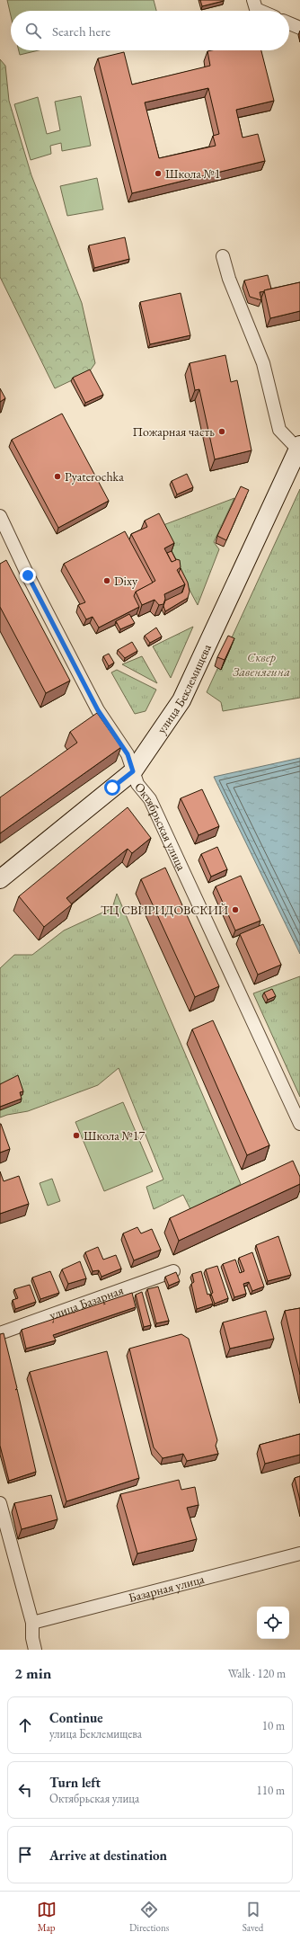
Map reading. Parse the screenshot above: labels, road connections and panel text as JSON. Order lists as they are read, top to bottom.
{
  "streets": {
    "main road": ["улица Беклемищева"],
    "street": ["Октябрьская улица", "улица Базарная", "Базарная улица"]
  },
  "crossings": [
    ["улица Беклемищева", "Октябрьская улица"]
  ],
  "parks": ["Сквер Завенягина"],
  "places": [
    "Школа №1",
    "Пожарная часть",
    "Pyaterochka",
    "Dixy",
    "ТЦ СВИРИДОВСКИЙ",
    "Школа №17"
  ],
  "page": {
    "search": "Search here",
    "heading": ["2 min", "Walk · 120 m"],
    "list": [
      ["Continue", "улица Беклемищева", "10 m"],
      ["Turn left", "Октябрьская улица", "110 m"],
      "Arrive at destination"
    ],
    "nav": ["Map", "Directions", "Saved"]
  }
}
